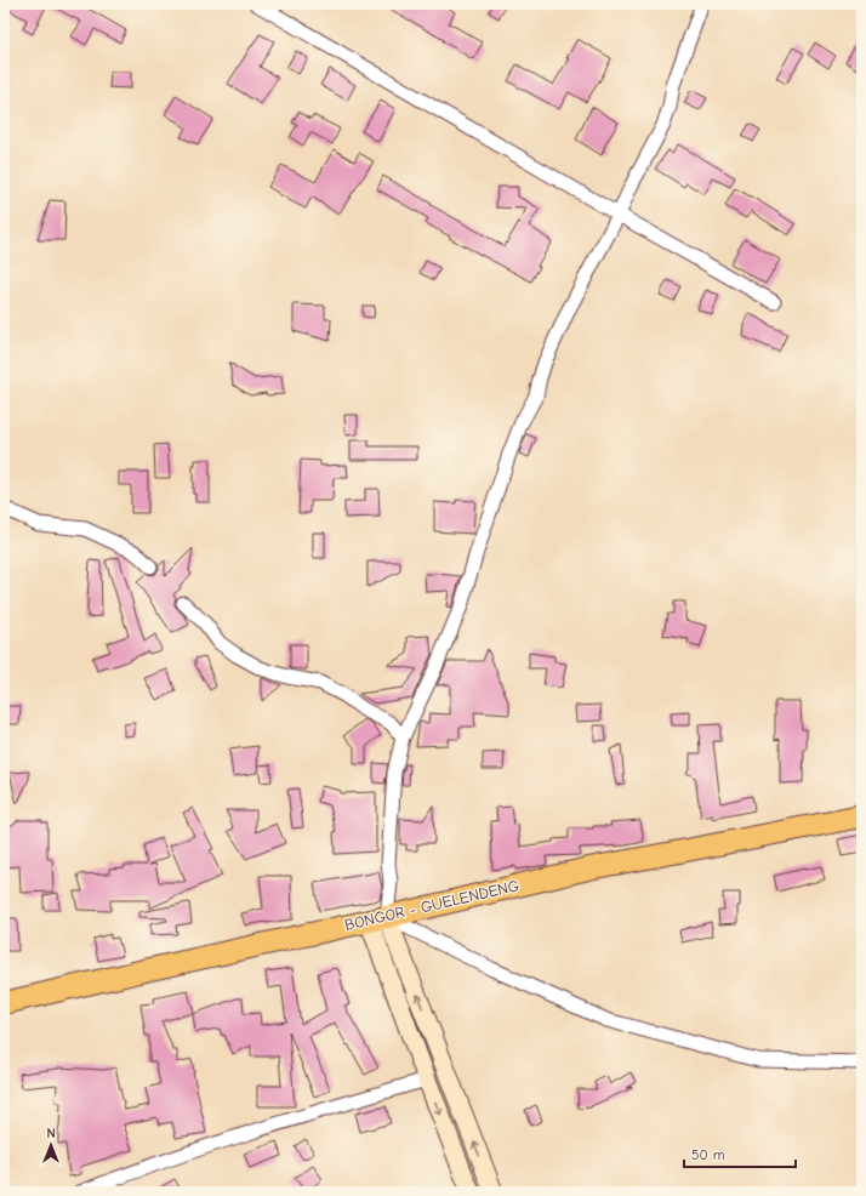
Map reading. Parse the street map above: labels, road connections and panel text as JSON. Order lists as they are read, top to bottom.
{
  "streets": {
    "highway": ["BONGOR - GUELENDENG"]
  },
  "scale_bar": "50 m",
  "north": "top"
}
